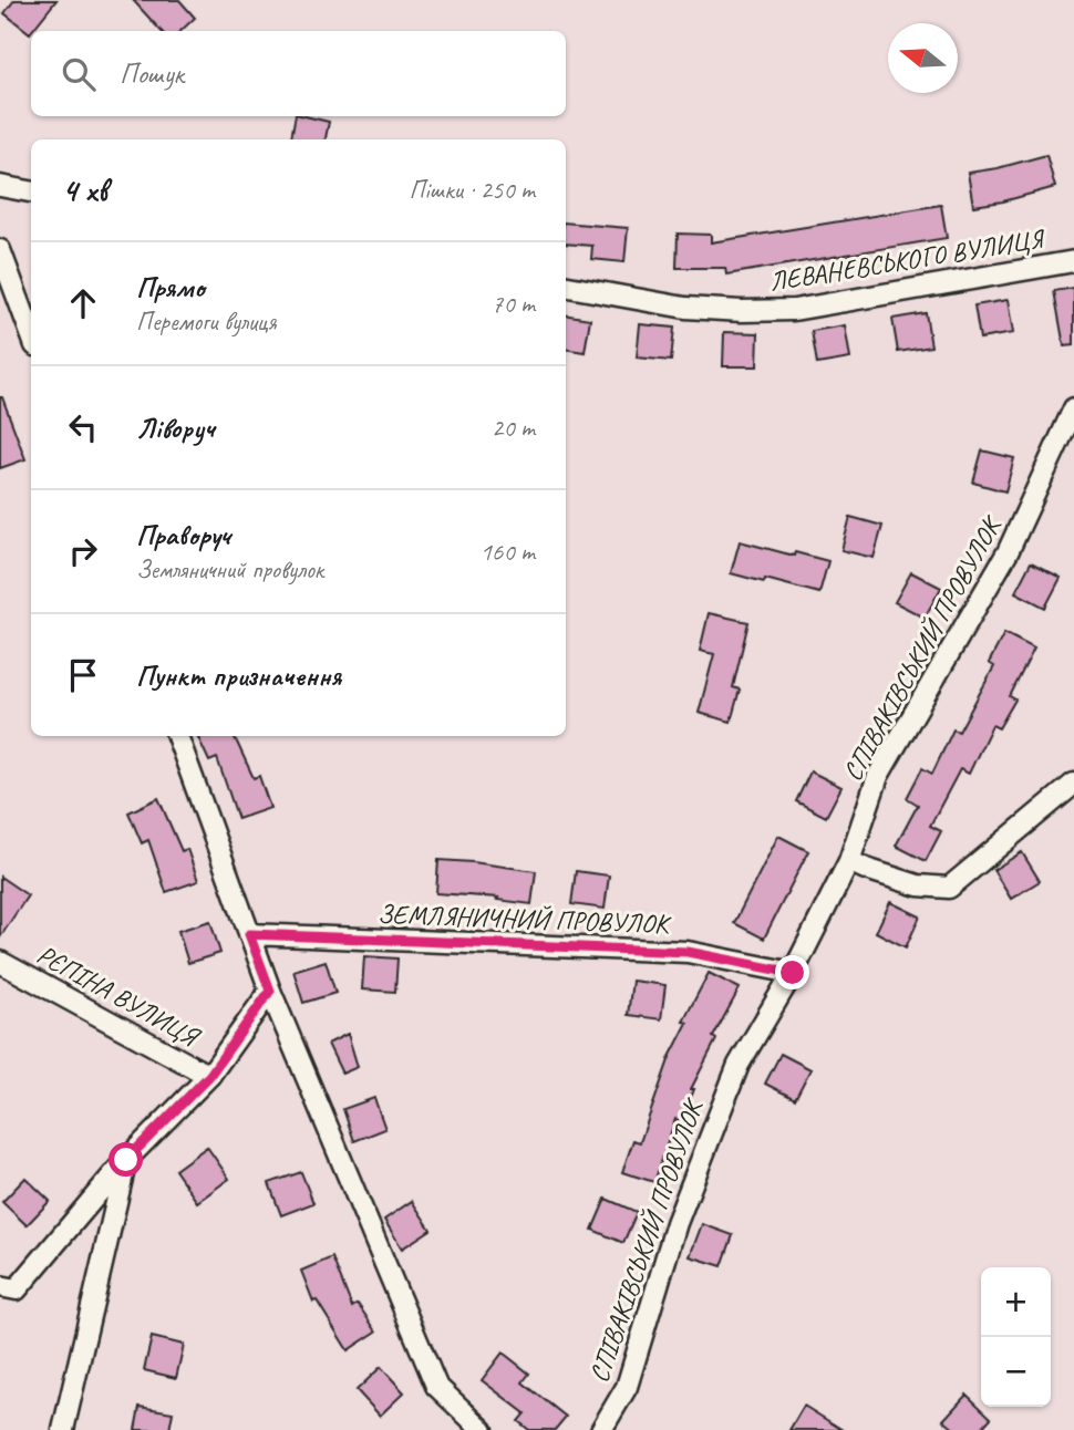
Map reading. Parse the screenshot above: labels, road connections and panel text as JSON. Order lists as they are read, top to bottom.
{
  "streets": {
    "street": [
      "ЛЕВАНЕВСЬКОГО ВУЛИЦЯ",
      "СПІВАКІВСЬКИЙ ПРОВУЛОК",
      "ЗЕМЛЯНИЧНИЙ ПРОВУЛОК",
      "РЄПІНА ВУЛИЦЯ"
    ]
  },
  "crossings": [
    ["СПІВАКІВСЬКИЙ ПРОВУЛОК", "ЗЕМЛЯНИЧНИЙ ПРОВУЛОК"]
  ],
  "north": "left",
  "page": {
    "search": "Пошук",
    "heading": ["4 хв", "Пішки · 250 m"],
    "list": [
      ["Прямо", "Перемоги вулиця", "70 m"],
      ["Ліворуч", "20 m"],
      ["Праворуч", "Земляничний провулок", "160 m"],
      "Пункт призначення"
    ],
    "map_buttons": ["+", "−"]
  }
}
